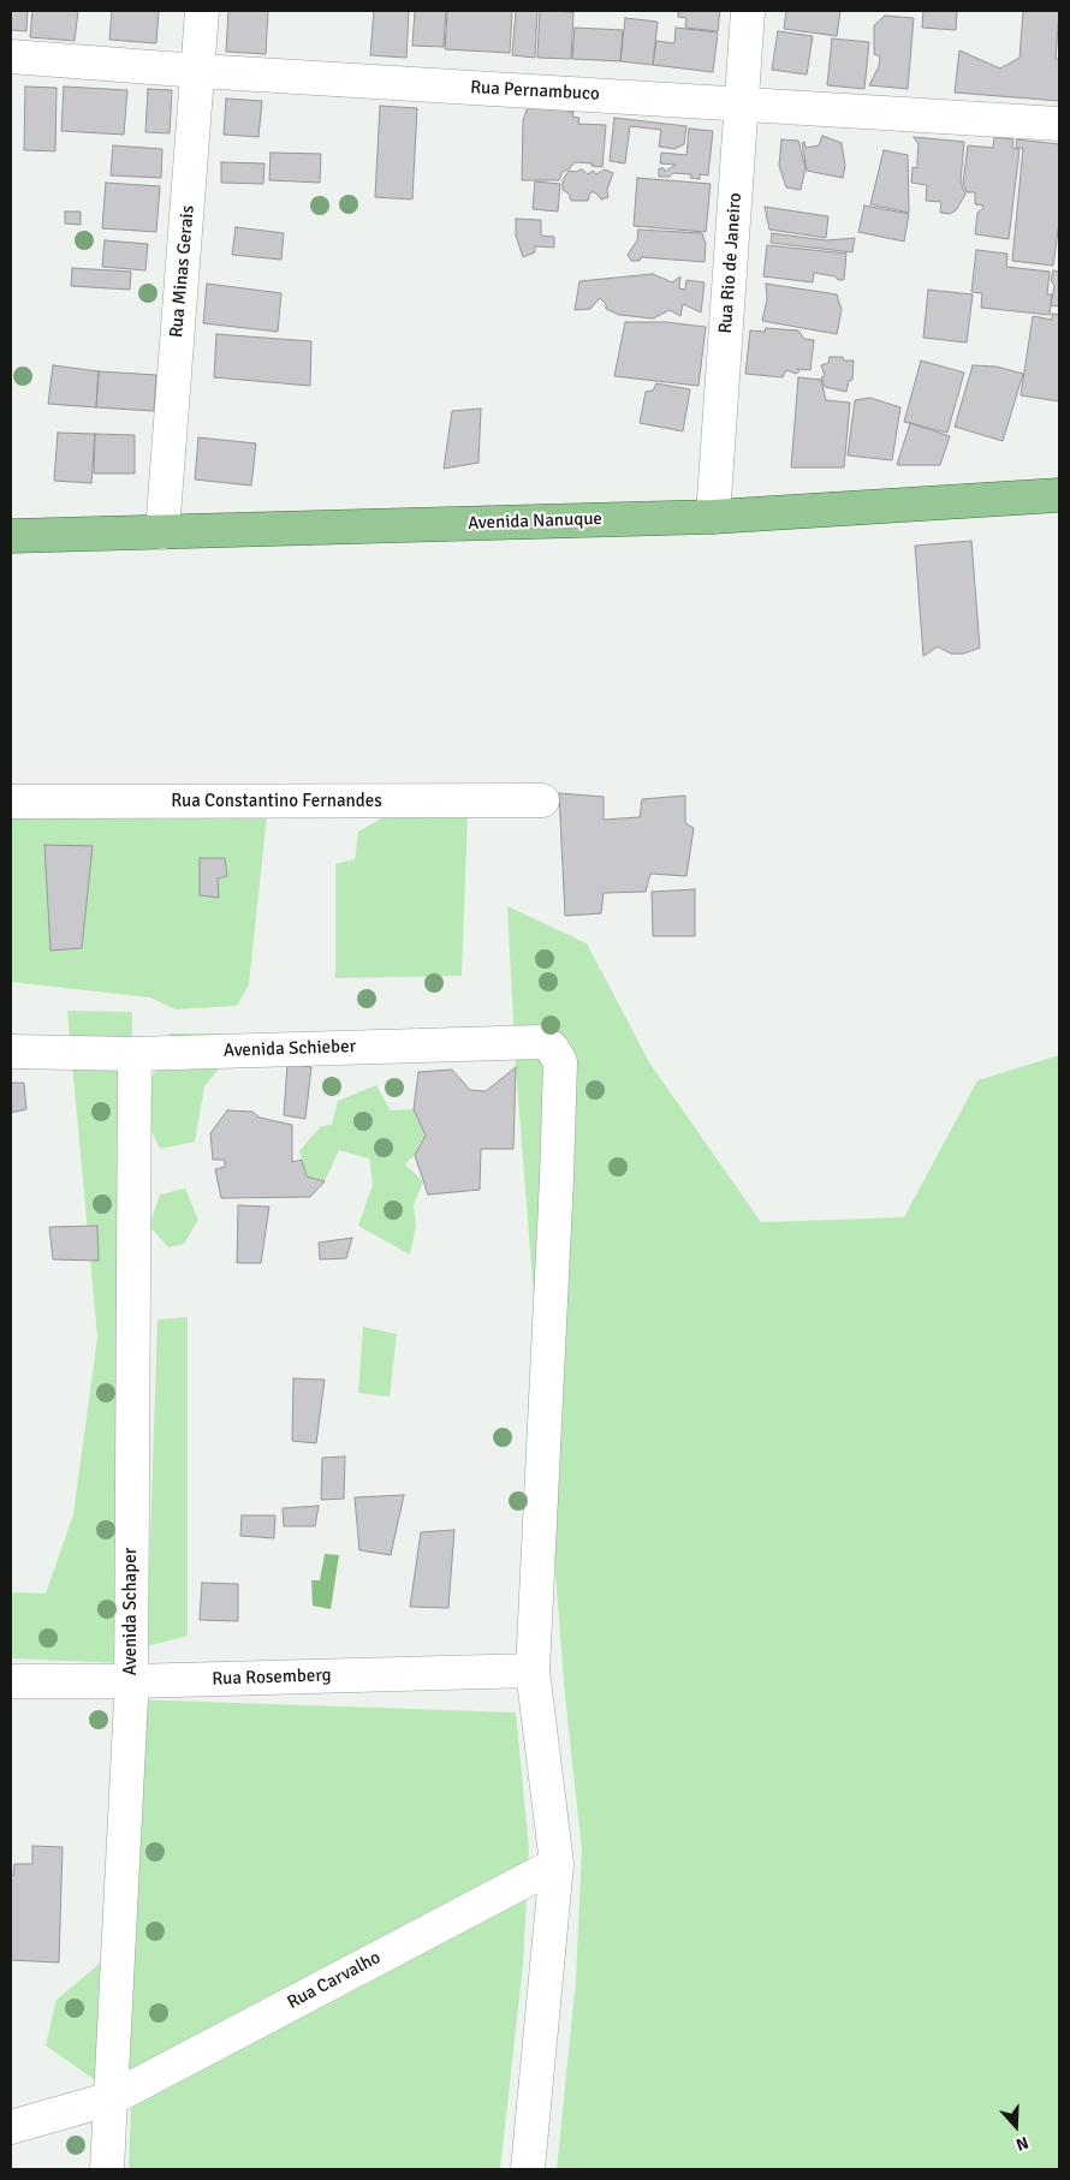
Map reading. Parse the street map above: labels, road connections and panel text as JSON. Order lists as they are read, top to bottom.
{
  "streets": {
    "main road": ["Avenida Nanuque"],
    "street": [
      "Rua Pernambuco",
      "Rua Rio de Janeiro",
      "Rua Minas Gerais",
      "Rua Constantino Fernandes",
      "Avenida Schieber",
      "Avenida Schaper",
      "Rua Rosemberg",
      "Rua Carvalho"
    ]
  },
  "crossings": [
    ["Rua Pernambuco", "Rua Rio de Janeiro"],
    ["Rua Pernambuco", "Rua Minas Gerais"],
    ["Rua Rio de Janeiro", "Avenida Nanuque"],
    ["Rua Minas Gerais", "Avenida Nanuque"],
    ["Avenida Schieber", "Avenida Schaper"],
    ["Avenida Schieber", "Rua Rosemberg"],
    ["Avenida Schaper", "Rua Rosemberg"],
    ["Avenida Schaper", "Rua Carvalho"]
  ],
  "north": "bottom"
}
